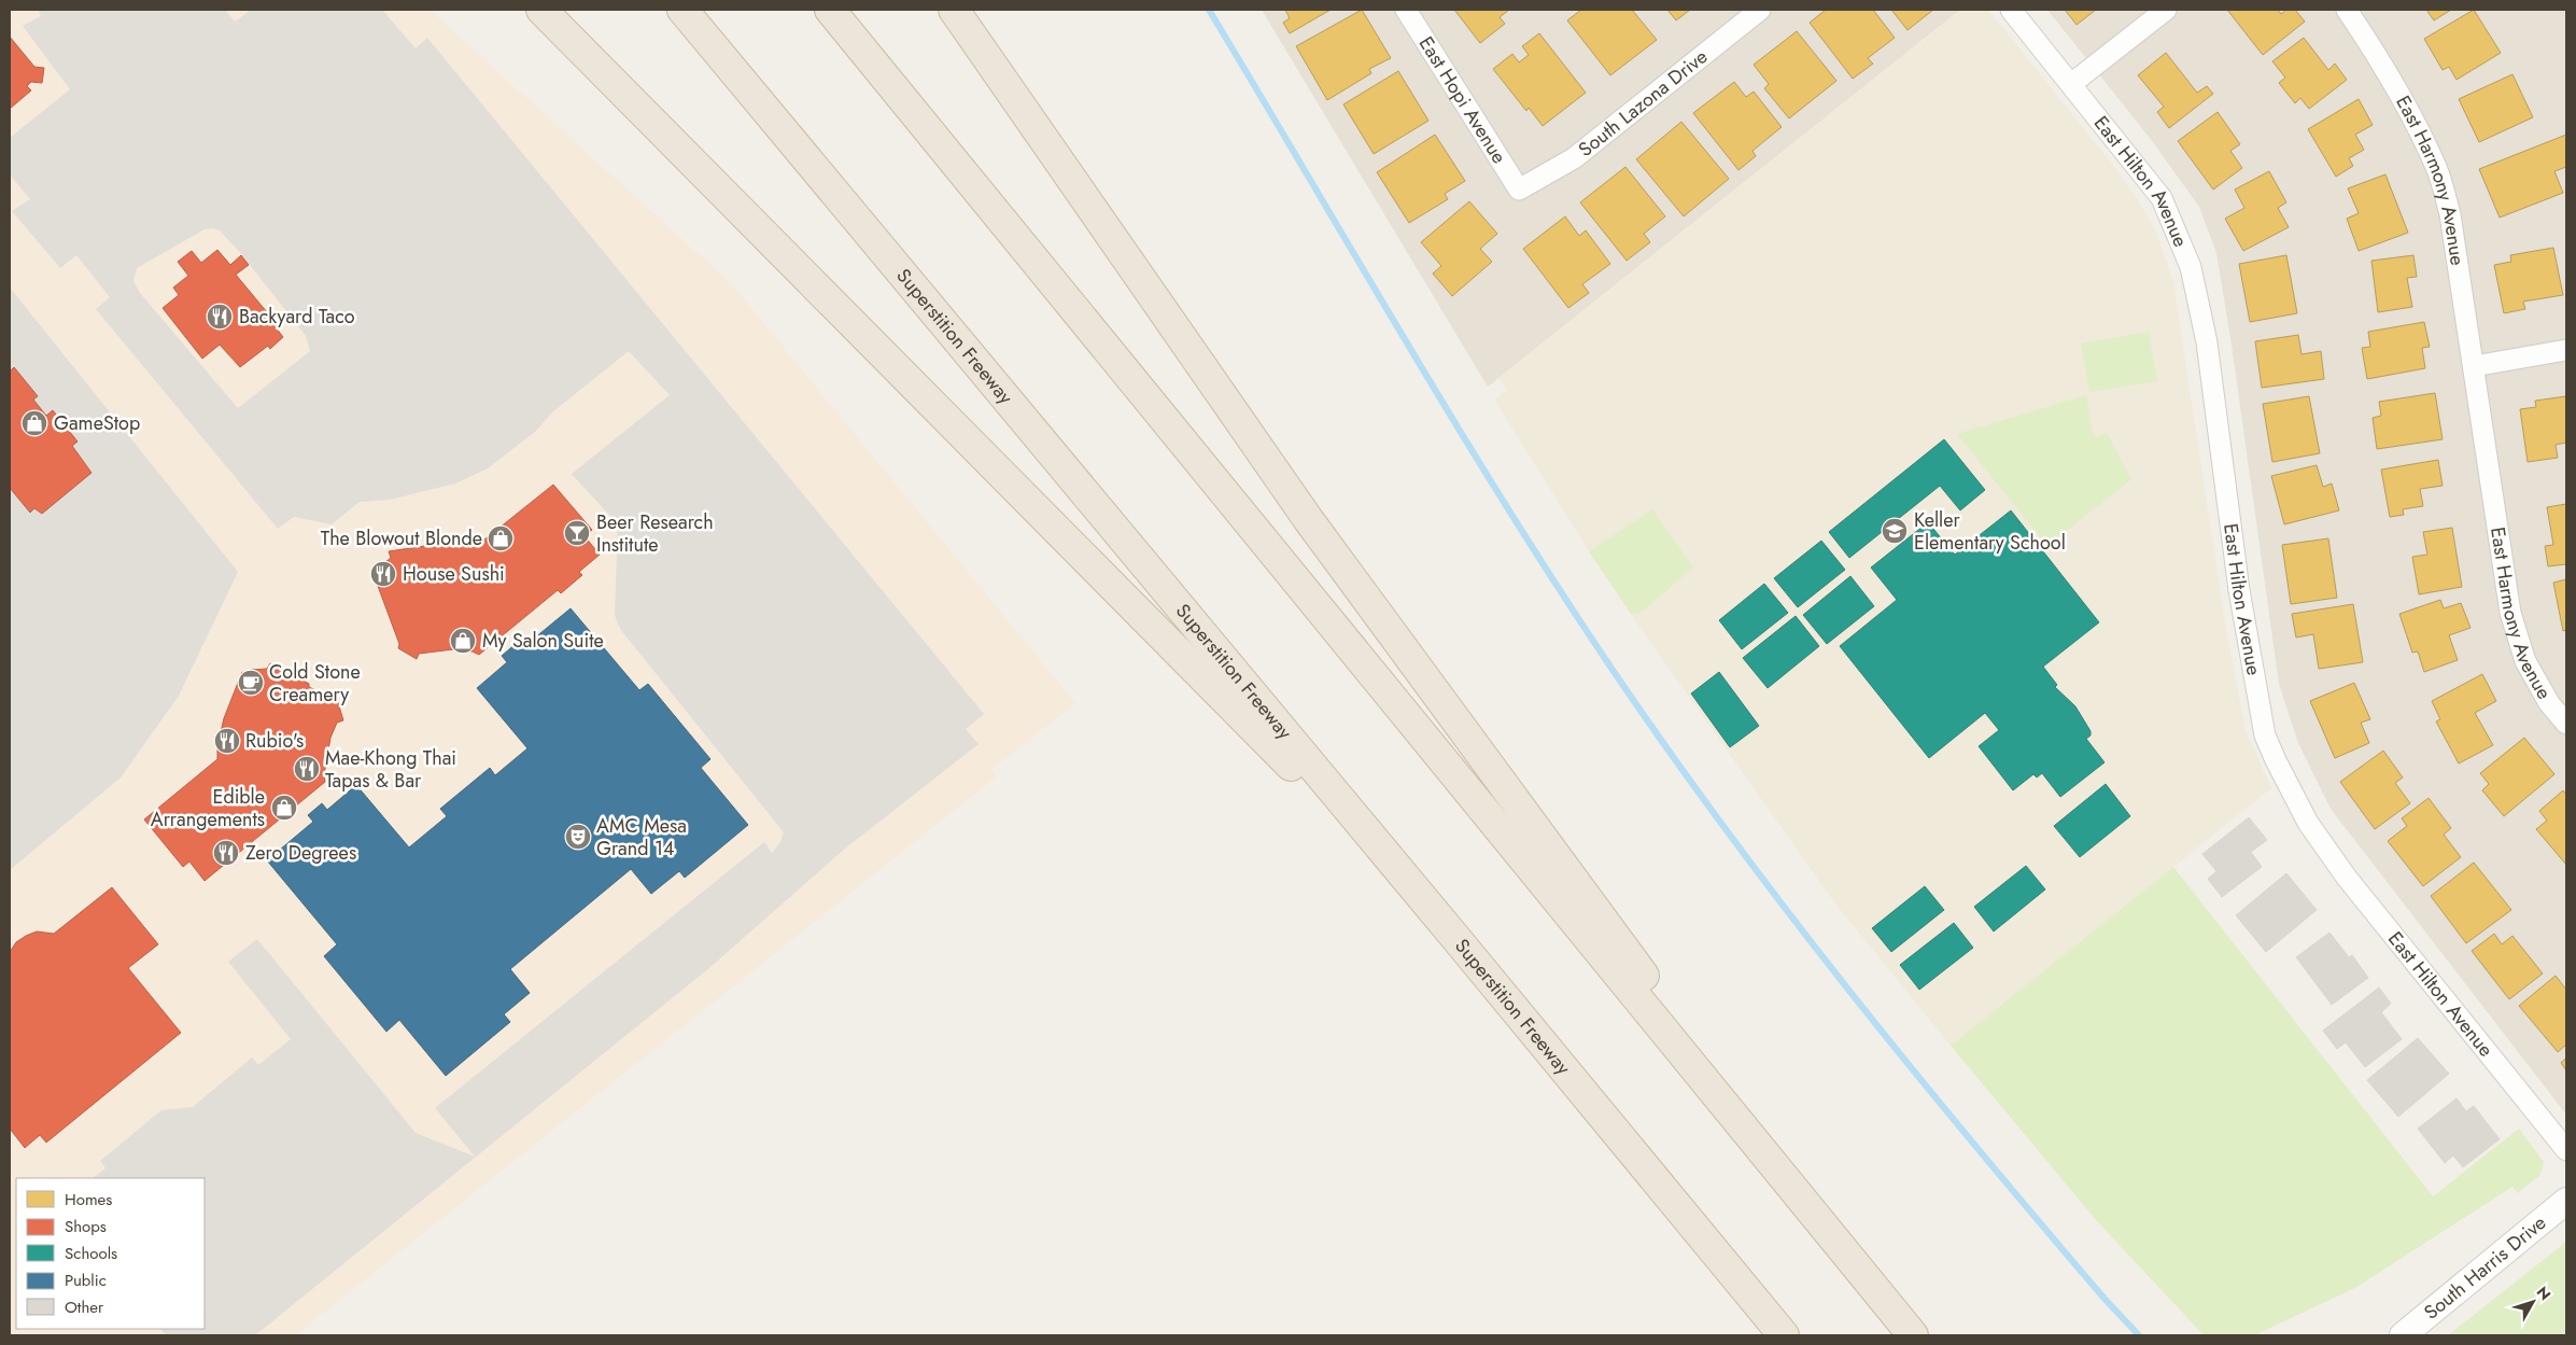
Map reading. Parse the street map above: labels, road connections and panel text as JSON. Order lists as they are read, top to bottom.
{
  "streets": {
    "highway": ["Superstition Freeway"],
    "street": [
      "East Hopi Avenue",
      "South Lazona Drive",
      "East Harmony Avenue",
      "East Hilton Avenue",
      "South Harris Drive"
    ]
  },
  "crossings": [
    ["East Hopi Avenue", "South Lazona Drive"]
  ],
  "places": {
    "restaurant": [
      "Backyard Taco",
      "House Sushi",
      "Rubio's",
      "Mae-Khong Thai Tapas & Bar",
      "Zero Degrees"
    ],
    "shop": [
      "GameStop",
      "The Blowout Blonde",
      "My Salon Suite",
      "Edible Arrangements"
    ],
    "school or university": ["Keller Elementary School"],
    "bar": ["Beer Research Institute"],
    "cafe": ["Cold Stone Creamery"],
    "theatre": ["AMC Mesa Grand 14"]
  },
  "legend": [
    "Homes",
    "Shops",
    "Schools",
    "Public",
    "Other"
  ],
  "north": "top right"
}
